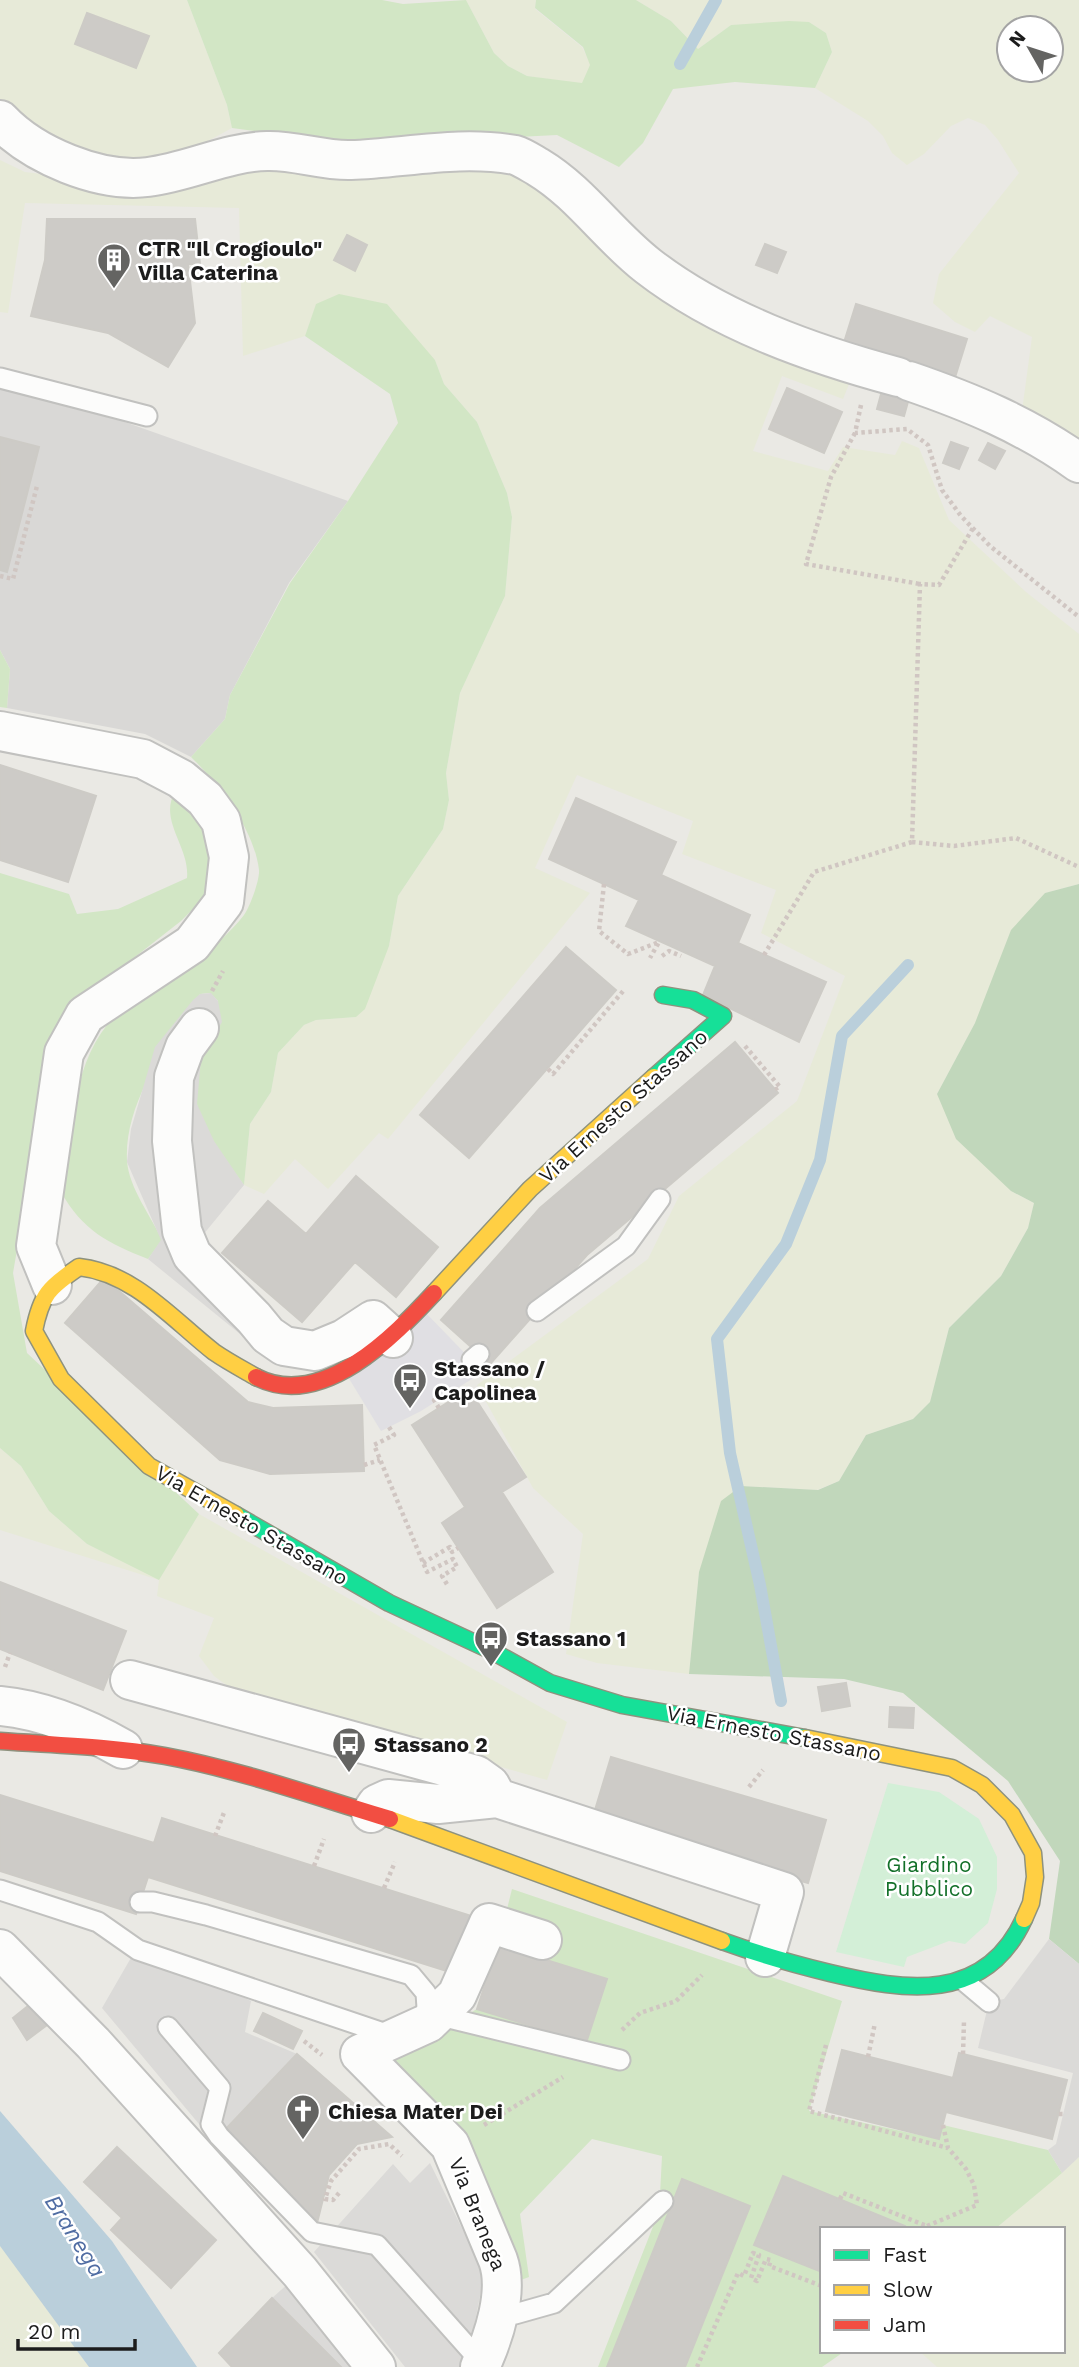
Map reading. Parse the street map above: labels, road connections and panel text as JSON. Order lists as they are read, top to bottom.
{
  "streets": {
    "street": ["Via Ernesto Stassano", "Via Branega"]
  },
  "water": ["Branega"],
  "parks": ["Giardino Pubblico"],
  "places": {
    "building": ["CTR \"Il Crogioulo\" Villa Caterina"],
    "bus stop": ["Stassano / Capolinea", "Stassano 1", "Stassano 2"],
    "church": ["Chiesa Mater Dei"]
  },
  "legend": ["Fast", "Slow", "Jam"],
  "scale_bar": "20 m",
  "north": "top left"
}
